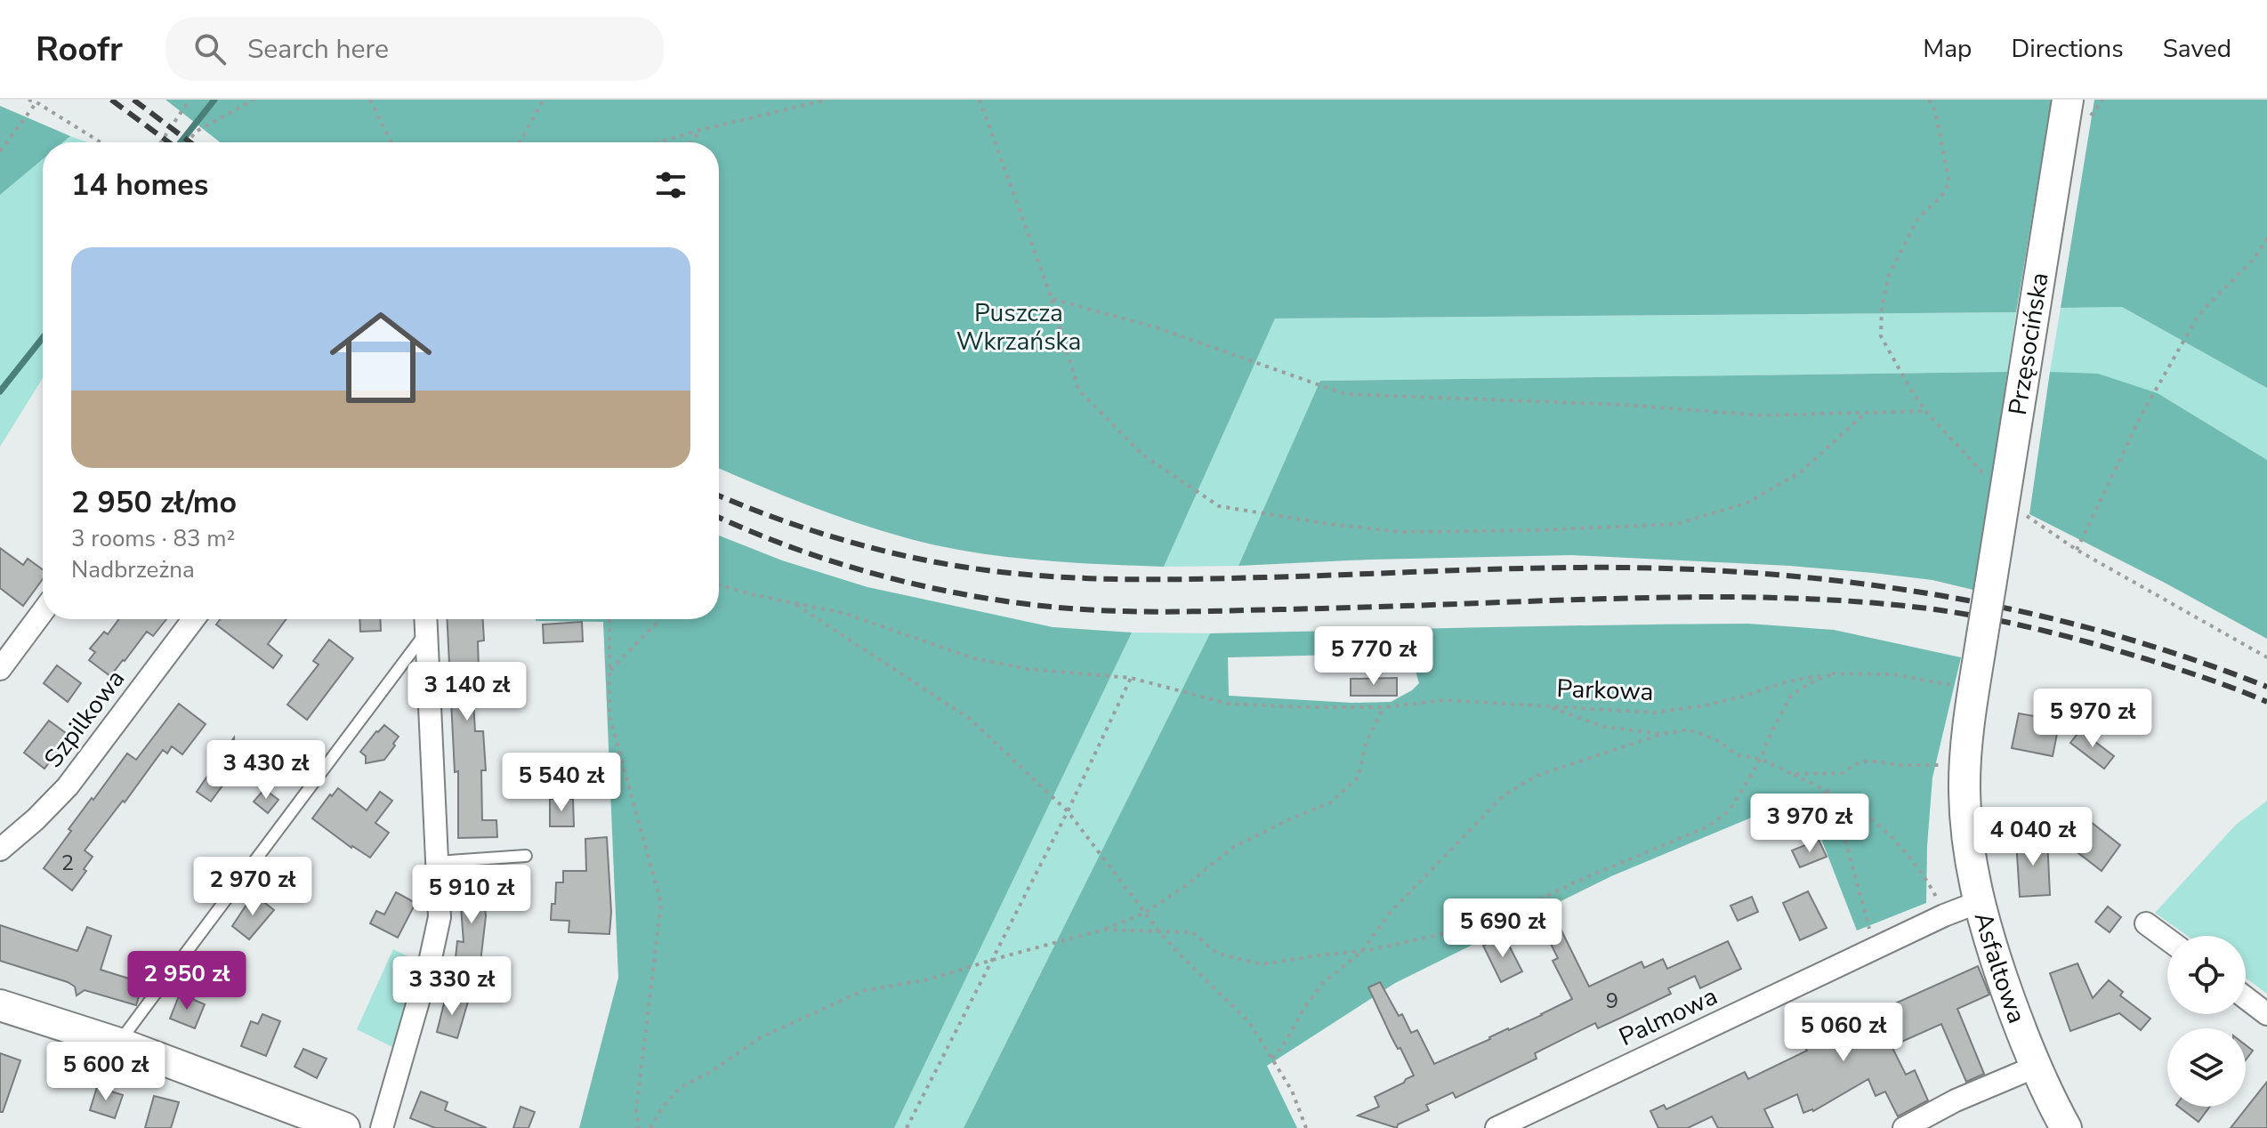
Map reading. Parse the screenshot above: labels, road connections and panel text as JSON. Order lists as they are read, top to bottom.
{
  "streets": {
    "street": [
      "Przęsocińska",
      "Szpilkowa",
      "Asfaltowa",
      "Palmowa"
    ],
    "path": ["Parkowa"]
  },
  "crossings": [
    ["Przęsocińska", "Asfaltowa"],
    ["Parkowa", "Asfaltowa"],
    ["Asfaltowa", "Palmowa"]
  ],
  "parks": ["Puszcza Wkrzańska"],
  "house_numbers": ["2", "9"],
  "page": {
    "header": "Roofr",
    "search": "Search here",
    "nav": ["Map", "Directions", "Saved"],
    "heading": "14 homes",
    "list": [
      {
        "name": "2 950 zł/mo",
        "note": "3 rooms · 83 m² · Nadbrzeżna"
      }
    ],
    "price": [
      "5 770 zł",
      "3 140 zł",
      "5 970 zł",
      "3 430 zł",
      "5 540 zł",
      "3 970 zł",
      "4 040 zł",
      "2 970 zł",
      "5 910 zł",
      "5 690 zł",
      "2 950 zł",
      "3 330 zł",
      "5 060 zł",
      "5 600 zł"
    ]
  }
}
